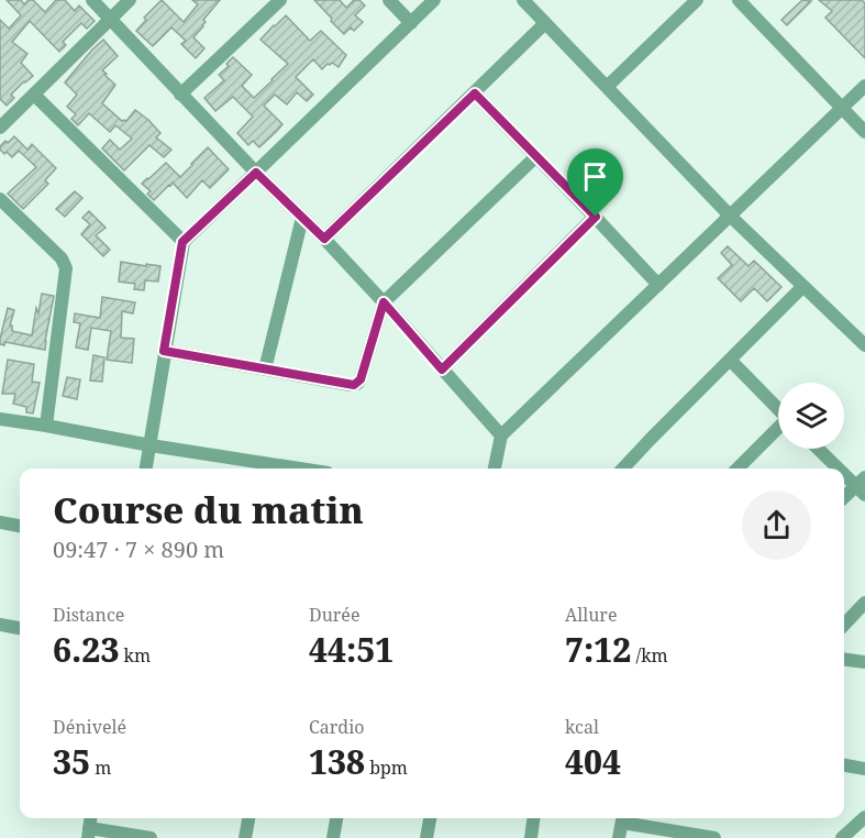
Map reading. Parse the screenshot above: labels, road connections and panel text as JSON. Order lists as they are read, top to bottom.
{
  "page": {
    "heading": ["Course du matin", "09:47 · 7 × 890 m"],
    "stats": [
      ["Distance", "6.23 km"],
      ["Durée", "44:51"],
      ["Allure", "7:12 /km"],
      ["Dénivelé", "35 m"],
      ["Cardio", "138 bpm"],
      ["kcal", "404"]
    ]
  }
}
